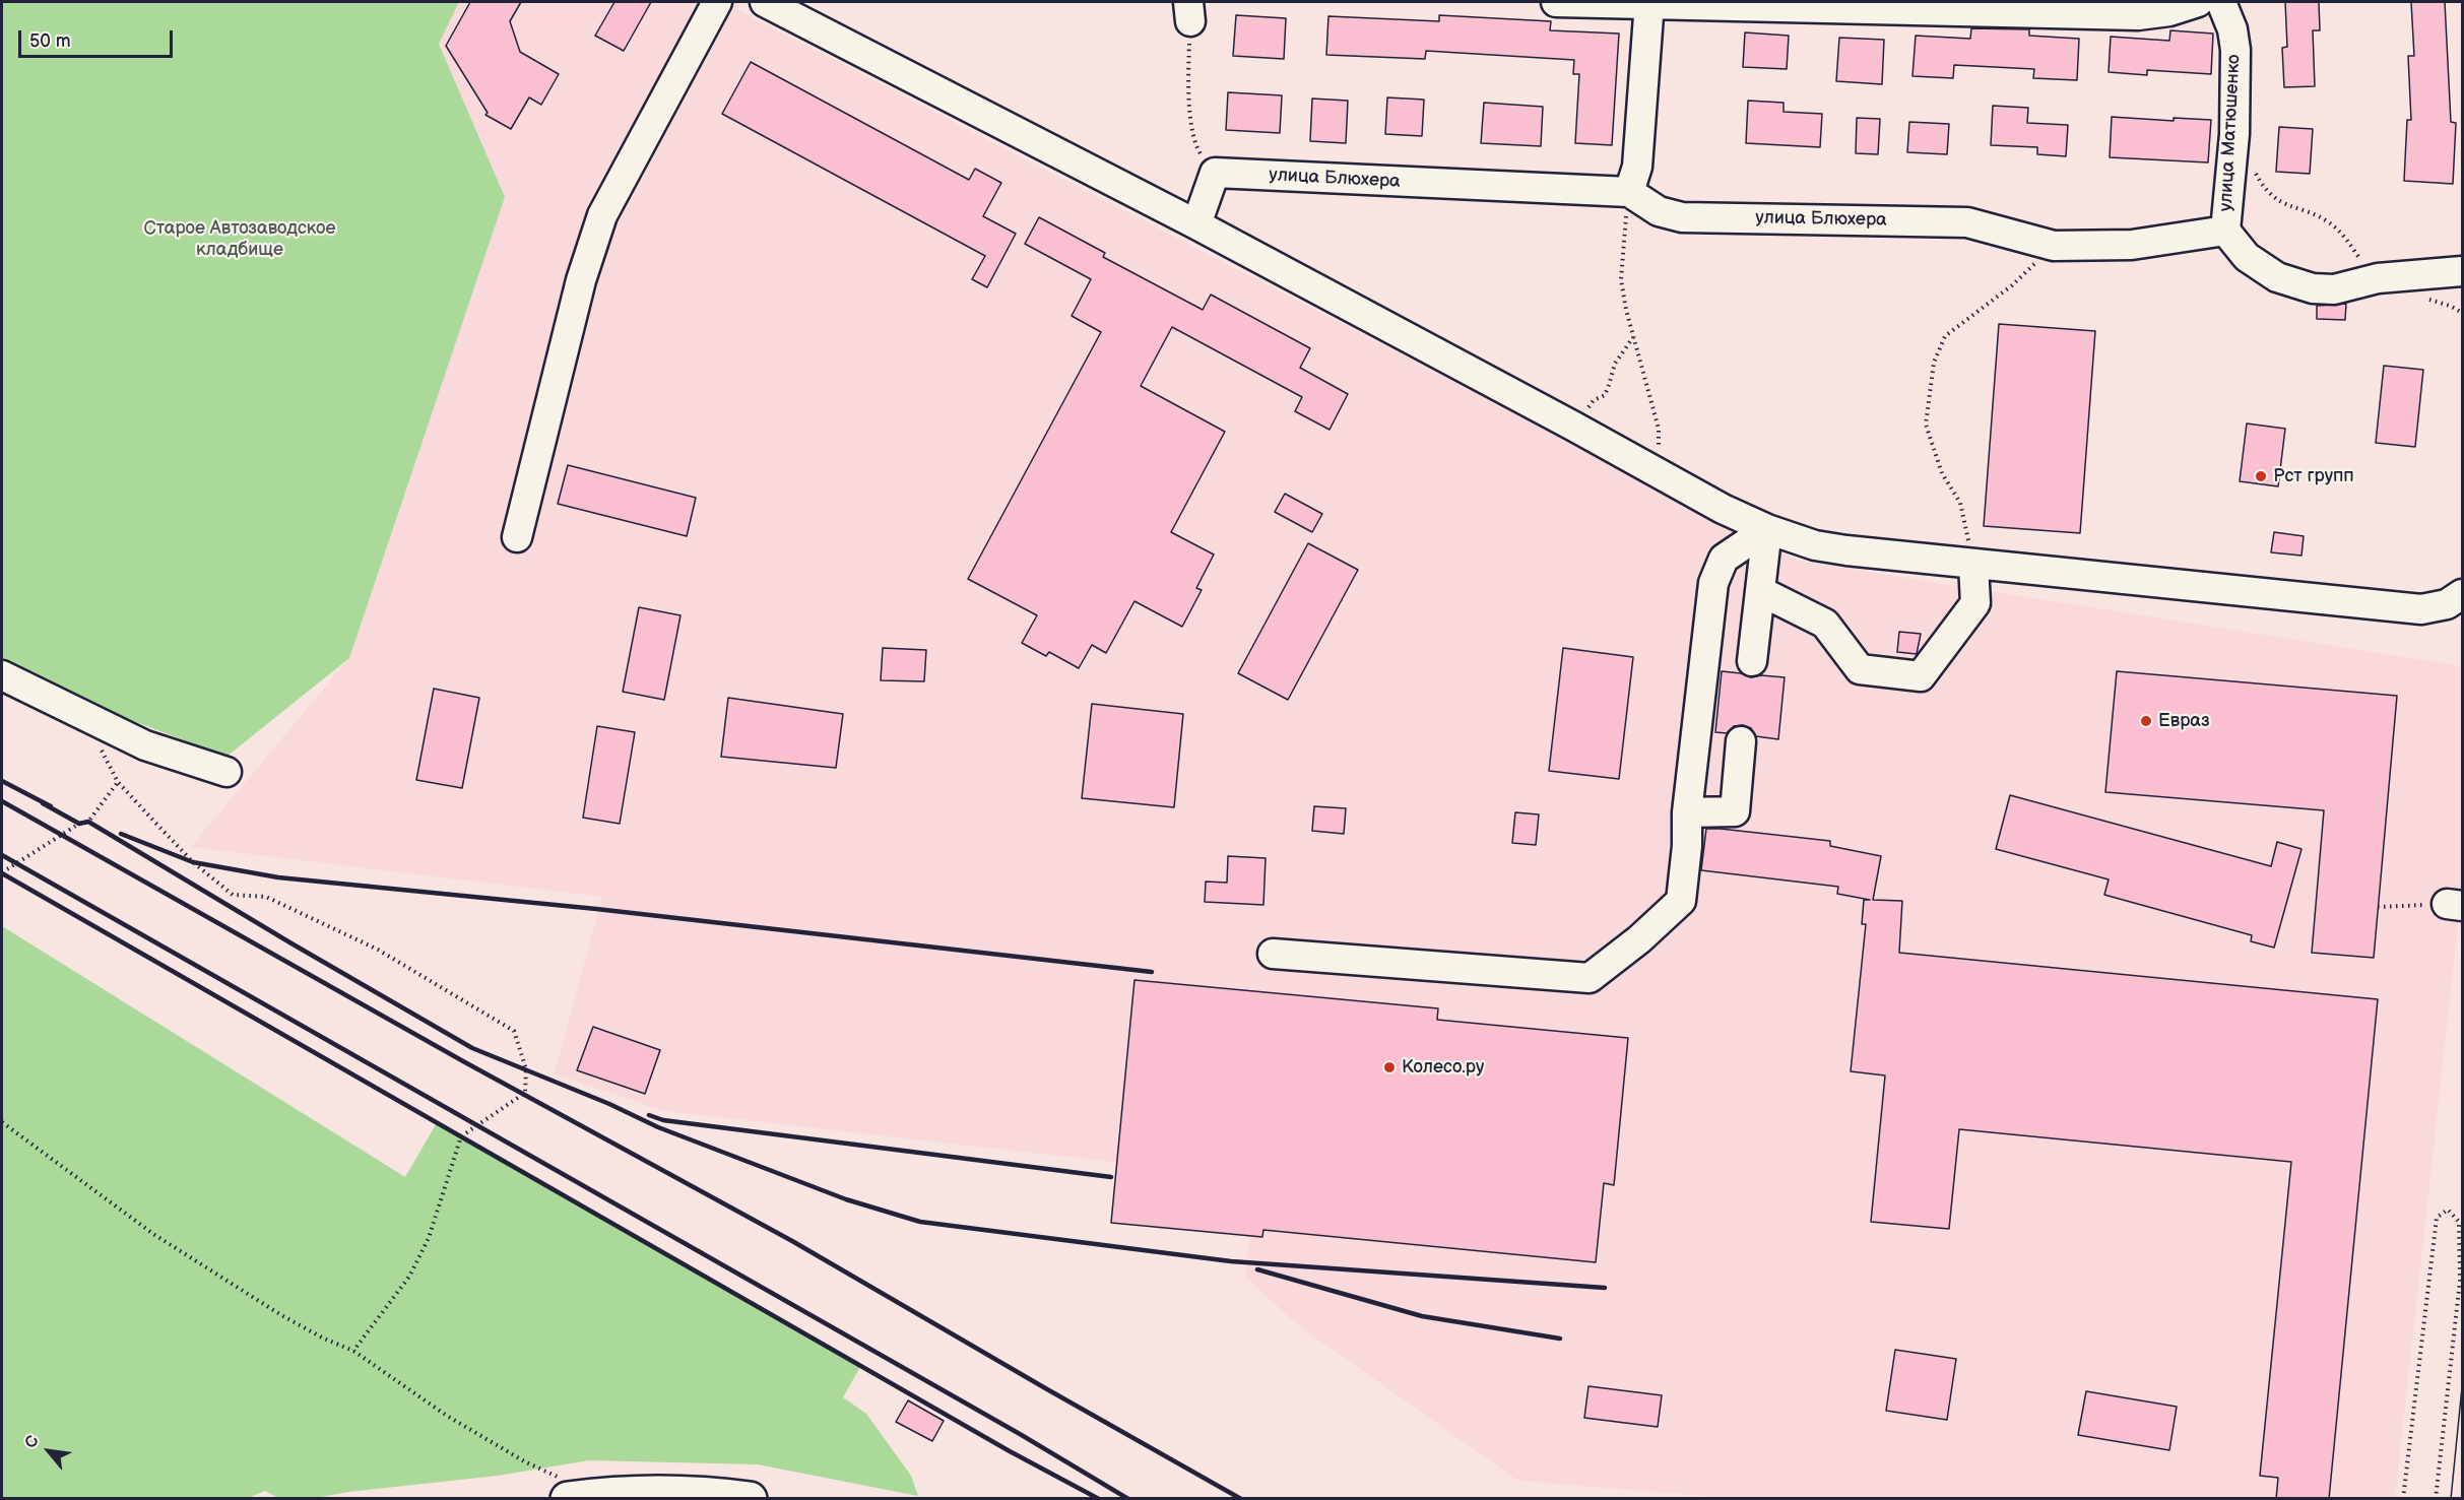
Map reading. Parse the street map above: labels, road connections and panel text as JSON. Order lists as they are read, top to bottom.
{
  "streets": {
    "street": ["улица Матюшенко", "улица Блюхера"]
  },
  "crossings": [
    ["улица Матюшенко", "улица Блюхера"]
  ],
  "parks": ["Старое Автозаводское кладбище"],
  "places": ["Рст групп", "Евраз", "Колесо.ру"],
  "scale_bar": "50 m",
  "north": "top left"
}
